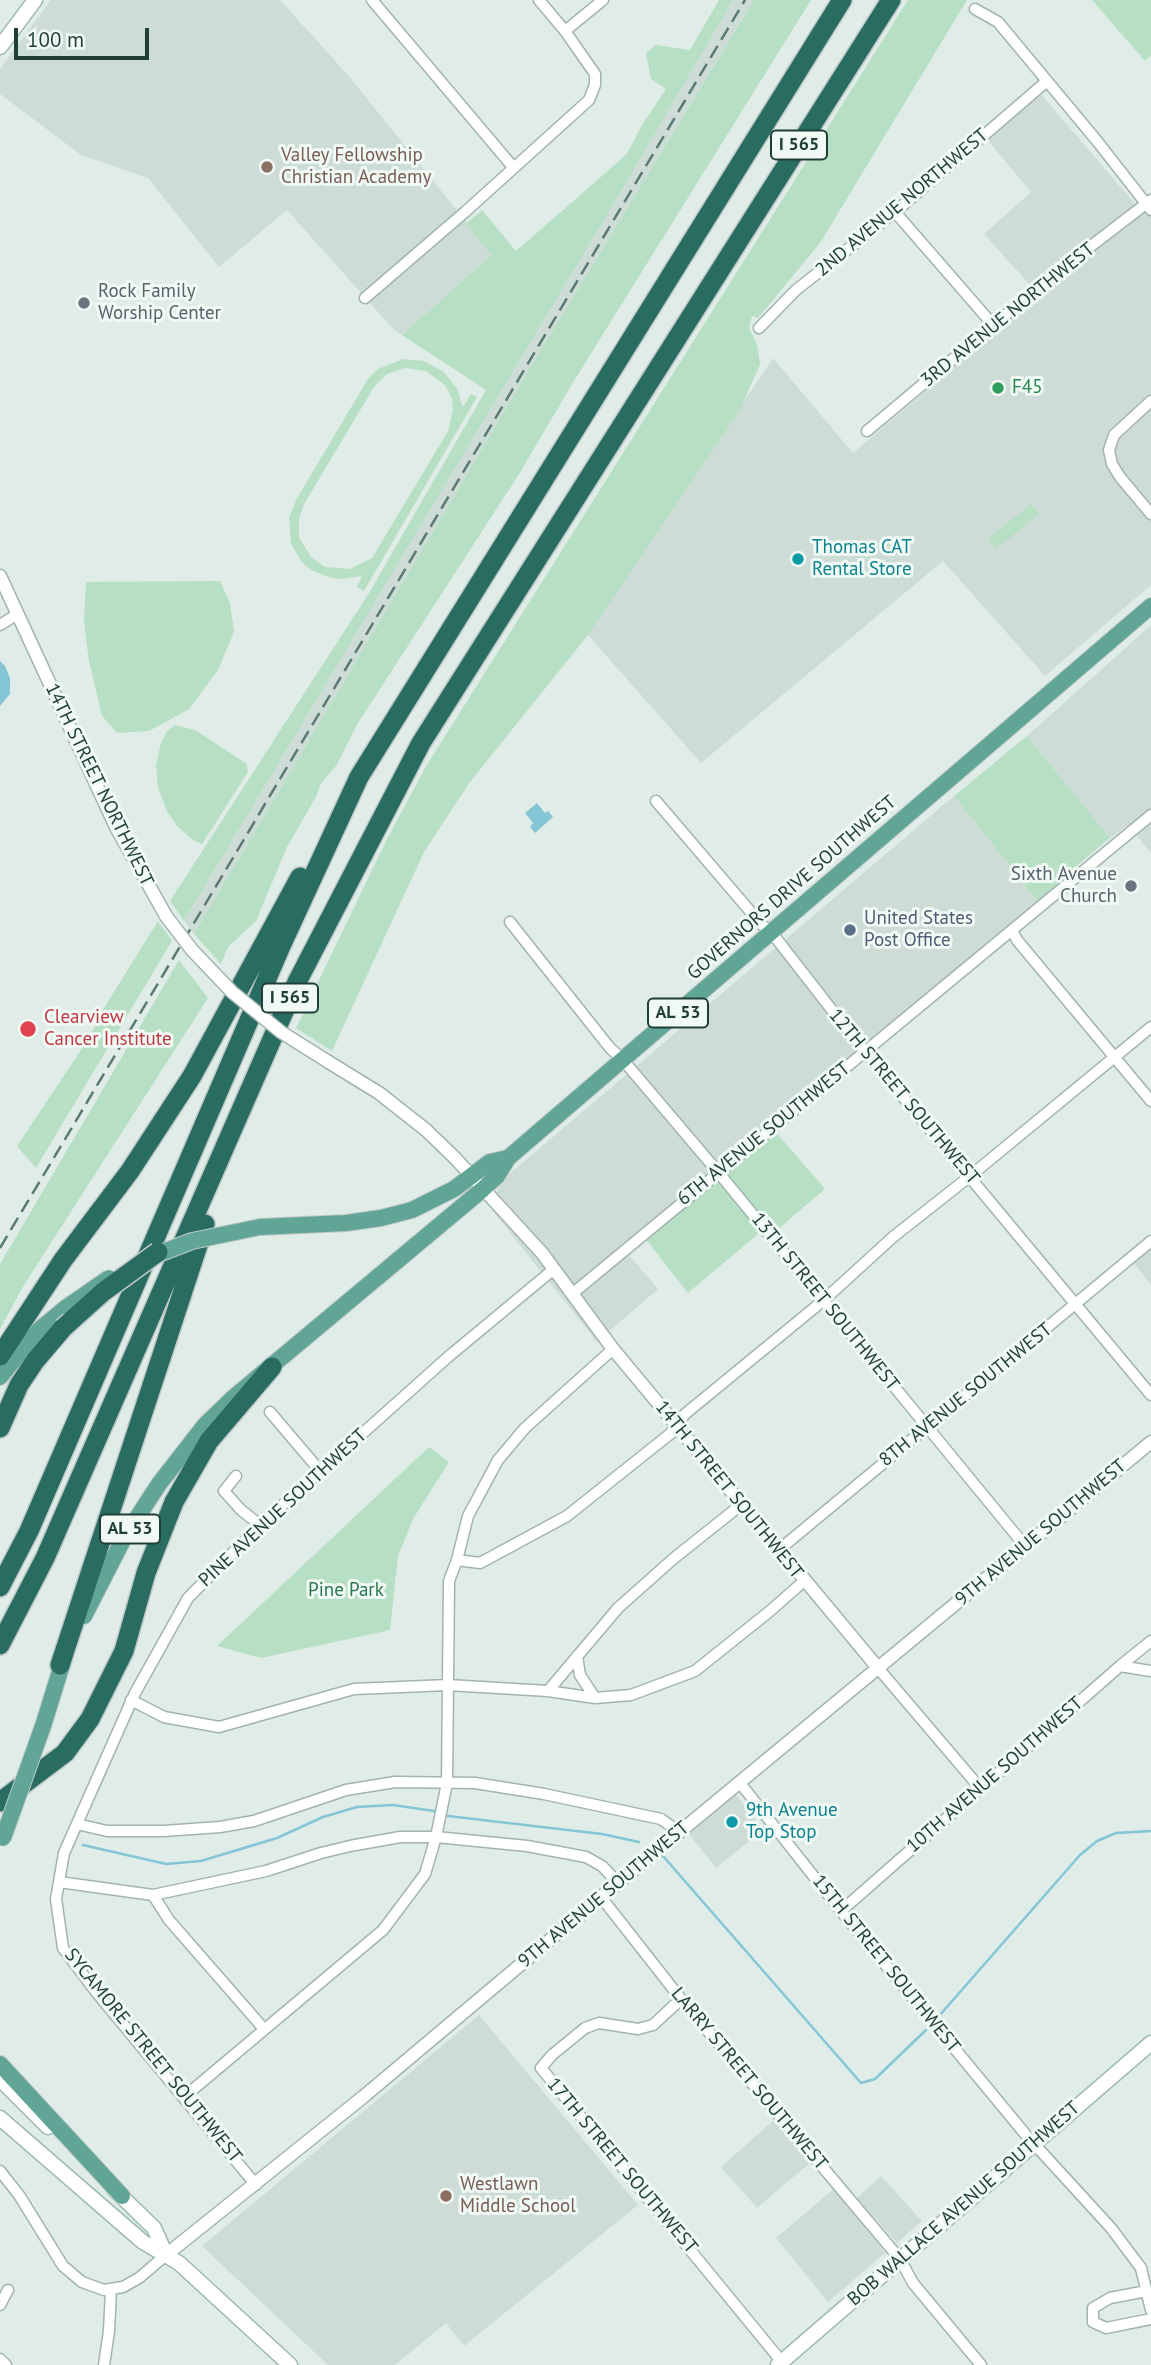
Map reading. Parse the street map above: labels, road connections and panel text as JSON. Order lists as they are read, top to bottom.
{
  "streets": {
    "highway": ["I 565"],
    "main road": ["GOVERNORS DRIVE SOUTHWEST", "AL 53", "BOB WALLACE AVENUE SOUTHWEST"],
    "street": [
      "2ND AVENUE NORTHWEST",
      "3RD AVENUE NORTHWEST",
      "14TH STREET NORTHWEST",
      "12TH STREET SOUTHWEST",
      "6TH AVENUE SOUTHWEST",
      "13TH STREET SOUTHWEST",
      "8TH AVENUE SOUTHWEST",
      "14TH STREET SOUTHWEST",
      "PINE AVENUE SOUTHWEST",
      "9TH AVENUE SOUTHWEST",
      "10TH AVENUE SOUTHWEST",
      "15TH STREET SOUTHWEST",
      "SYCAMORE STREET SOUTHWEST",
      "LARRY STREET SOUTHWEST",
      "17TH STREET SOUTHWEST"
    ]
  },
  "crossings": [
    ["14TH STREET NORTHWEST", "GOVERNORS DRIVE SOUTHWEST"],
    ["14TH STREET NORTHWEST", "AL 53"],
    ["14TH STREET NORTHWEST", "14TH STREET SOUTHWEST"],
    ["GOVERNORS DRIVE SOUTHWEST", "AL 53"],
    ["GOVERNORS DRIVE SOUTHWEST", "12TH STREET SOUTHWEST"],
    ["GOVERNORS DRIVE SOUTHWEST", "13TH STREET SOUTHWEST"],
    ["GOVERNORS DRIVE SOUTHWEST", "14TH STREET SOUTHWEST"],
    ["12TH STREET SOUTHWEST", "6TH AVENUE SOUTHWEST"],
    ["12TH STREET SOUTHWEST", "8TH AVENUE SOUTHWEST"],
    ["6TH AVENUE SOUTHWEST", "13TH STREET SOUTHWEST"],
    ["6TH AVENUE SOUTHWEST", "14TH STREET SOUTHWEST"],
    ["13TH STREET SOUTHWEST", "8TH AVENUE SOUTHWEST"],
    ["13TH STREET SOUTHWEST", "9TH AVENUE SOUTHWEST"],
    ["8TH AVENUE SOUTHWEST", "14TH STREET SOUTHWEST"],
    ["14TH STREET SOUTHWEST", "PINE AVENUE SOUTHWEST"],
    ["14TH STREET SOUTHWEST", "9TH AVENUE SOUTHWEST"],
    ["14TH STREET SOUTHWEST", "10TH AVENUE SOUTHWEST"],
    ["PINE AVENUE SOUTHWEST", "SYCAMORE STREET SOUTHWEST"],
    ["9TH AVENUE SOUTHWEST", "15TH STREET SOUTHWEST"],
    ["9TH AVENUE SOUTHWEST", "SYCAMORE STREET SOUTHWEST"],
    ["9TH AVENUE SOUTHWEST", "LARRY STREET SOUTHWEST"],
    ["10TH AVENUE SOUTHWEST", "15TH STREET SOUTHWEST"],
    ["15TH STREET SOUTHWEST", "BOB WALLACE AVENUE SOUTHWEST"],
    ["LARRY STREET SOUTHWEST", "17TH STREET SOUTHWEST"],
    ["LARRY STREET SOUTHWEST", "BOB WALLACE AVENUE SOUTHWEST"],
    ["17TH STREET SOUTHWEST", "BOB WALLACE AVENUE SOUTHWEST"]
  ],
  "parks": ["Pine Park"],
  "places": [
    "Valley Fellowship Christian Academy",
    "Rock Family Worship Center",
    "F45",
    "Thomas CAT Rental Store",
    "Sixth Avenue Church",
    "United States Post Office",
    "Clearview Cancer Institute",
    "9th Avenue Top Stop",
    "Westlawn Middle School"
  ],
  "scale_bar": "100 m"
}
